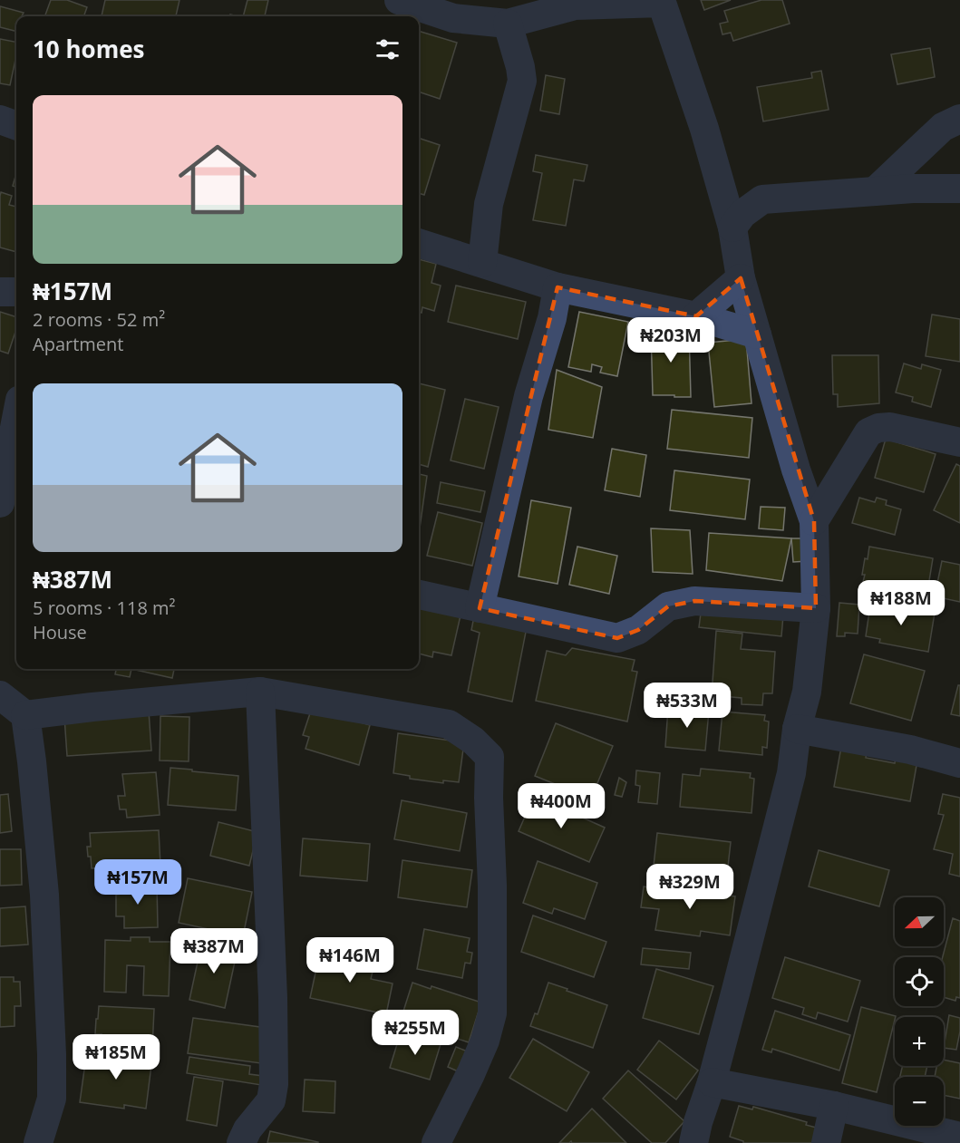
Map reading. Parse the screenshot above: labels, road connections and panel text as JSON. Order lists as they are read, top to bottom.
{
  "north": "left",
  "page": {
    "heading": "10 homes",
    "list": [
      {
        "name": "₦157M",
        "note": "2 rooms · 52 m² · Apartment"
      },
      {
        "name": "₦387M",
        "note": "5 rooms · 118 m² · House"
      }
    ],
    "price": [
      "₦203M",
      "₦188M",
      "₦533M",
      "₦400M",
      "₦157M",
      "₦329M",
      "₦387M",
      "₦146M",
      "₦255M",
      "₦185M"
    ],
    "map_buttons": ["+", "−"]
  }
}
